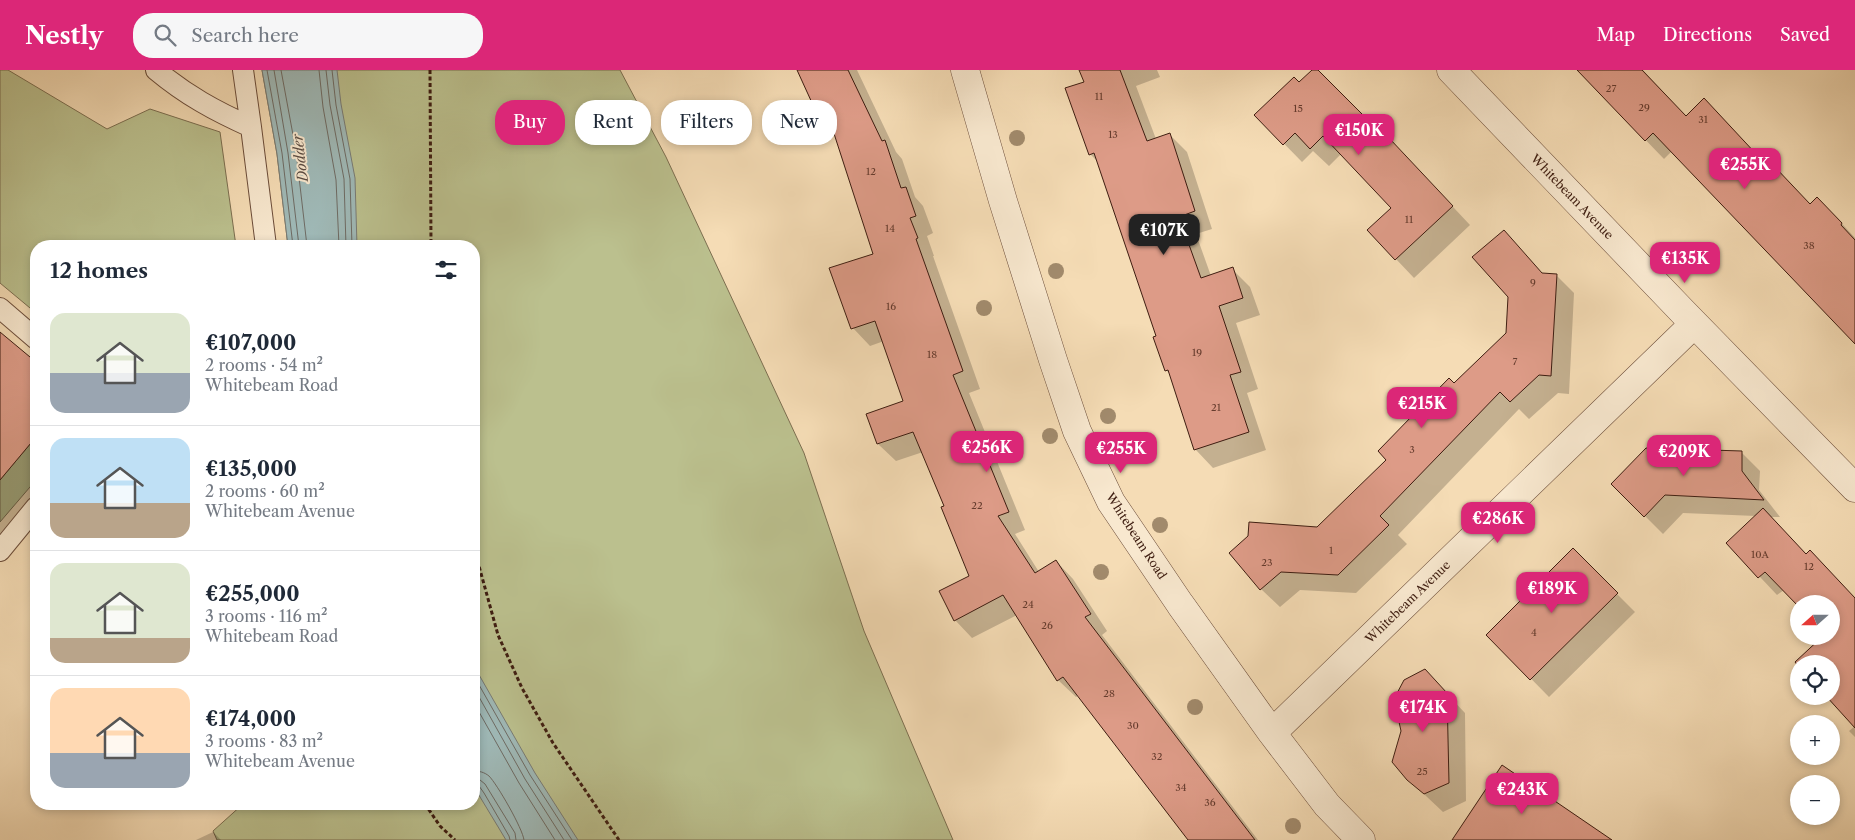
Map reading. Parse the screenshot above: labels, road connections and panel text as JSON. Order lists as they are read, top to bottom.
{
  "streets": {
    "street": ["Whitebeam Avenue", "Whitebeam Road"]
  },
  "crossings": [
    ["Whitebeam Avenue", "Whitebeam Road"]
  ],
  "water": ["Dodder"],
  "house_numbers": [
    "27",
    "11",
    "29",
    "15",
    "31",
    "13",
    "12",
    "11",
    "14",
    "38",
    "9",
    "16",
    "19",
    "18",
    "7",
    "21",
    "3",
    "22",
    "1",
    "10A",
    "23",
    "12",
    "24",
    "26",
    "4",
    "28",
    "30",
    "32",
    "25",
    "34",
    "36"
  ],
  "north": "left",
  "page": {
    "header": "Nestly",
    "search": "Search here",
    "nav": ["Map", "Directions", "Saved"],
    "chip": [
      "Buy",
      "Rent",
      "Filters",
      "New"
    ],
    "price": [
      "€150K",
      "€255K",
      "€107K",
      "€135K",
      "€215K",
      "€256K",
      "€255K",
      "€209K",
      "€286K",
      "€189K",
      "€174K",
      "€243K"
    ],
    "heading": "12 homes",
    "list": [
      {
        "name": "€107,000",
        "note": "2 rooms · 54 m² · Whitebeam Road"
      },
      {
        "name": "€135,000",
        "note": "2 rooms · 60 m² · Whitebeam Avenue"
      },
      {
        "name": "€255,000",
        "note": "3 rooms · 116 m² · Whitebeam Road"
      },
      {
        "name": "€174,000",
        "note": "3 rooms · 83 m² · Whitebeam Avenue"
      }
    ],
    "map_buttons": ["+", "−"]
  }
}
